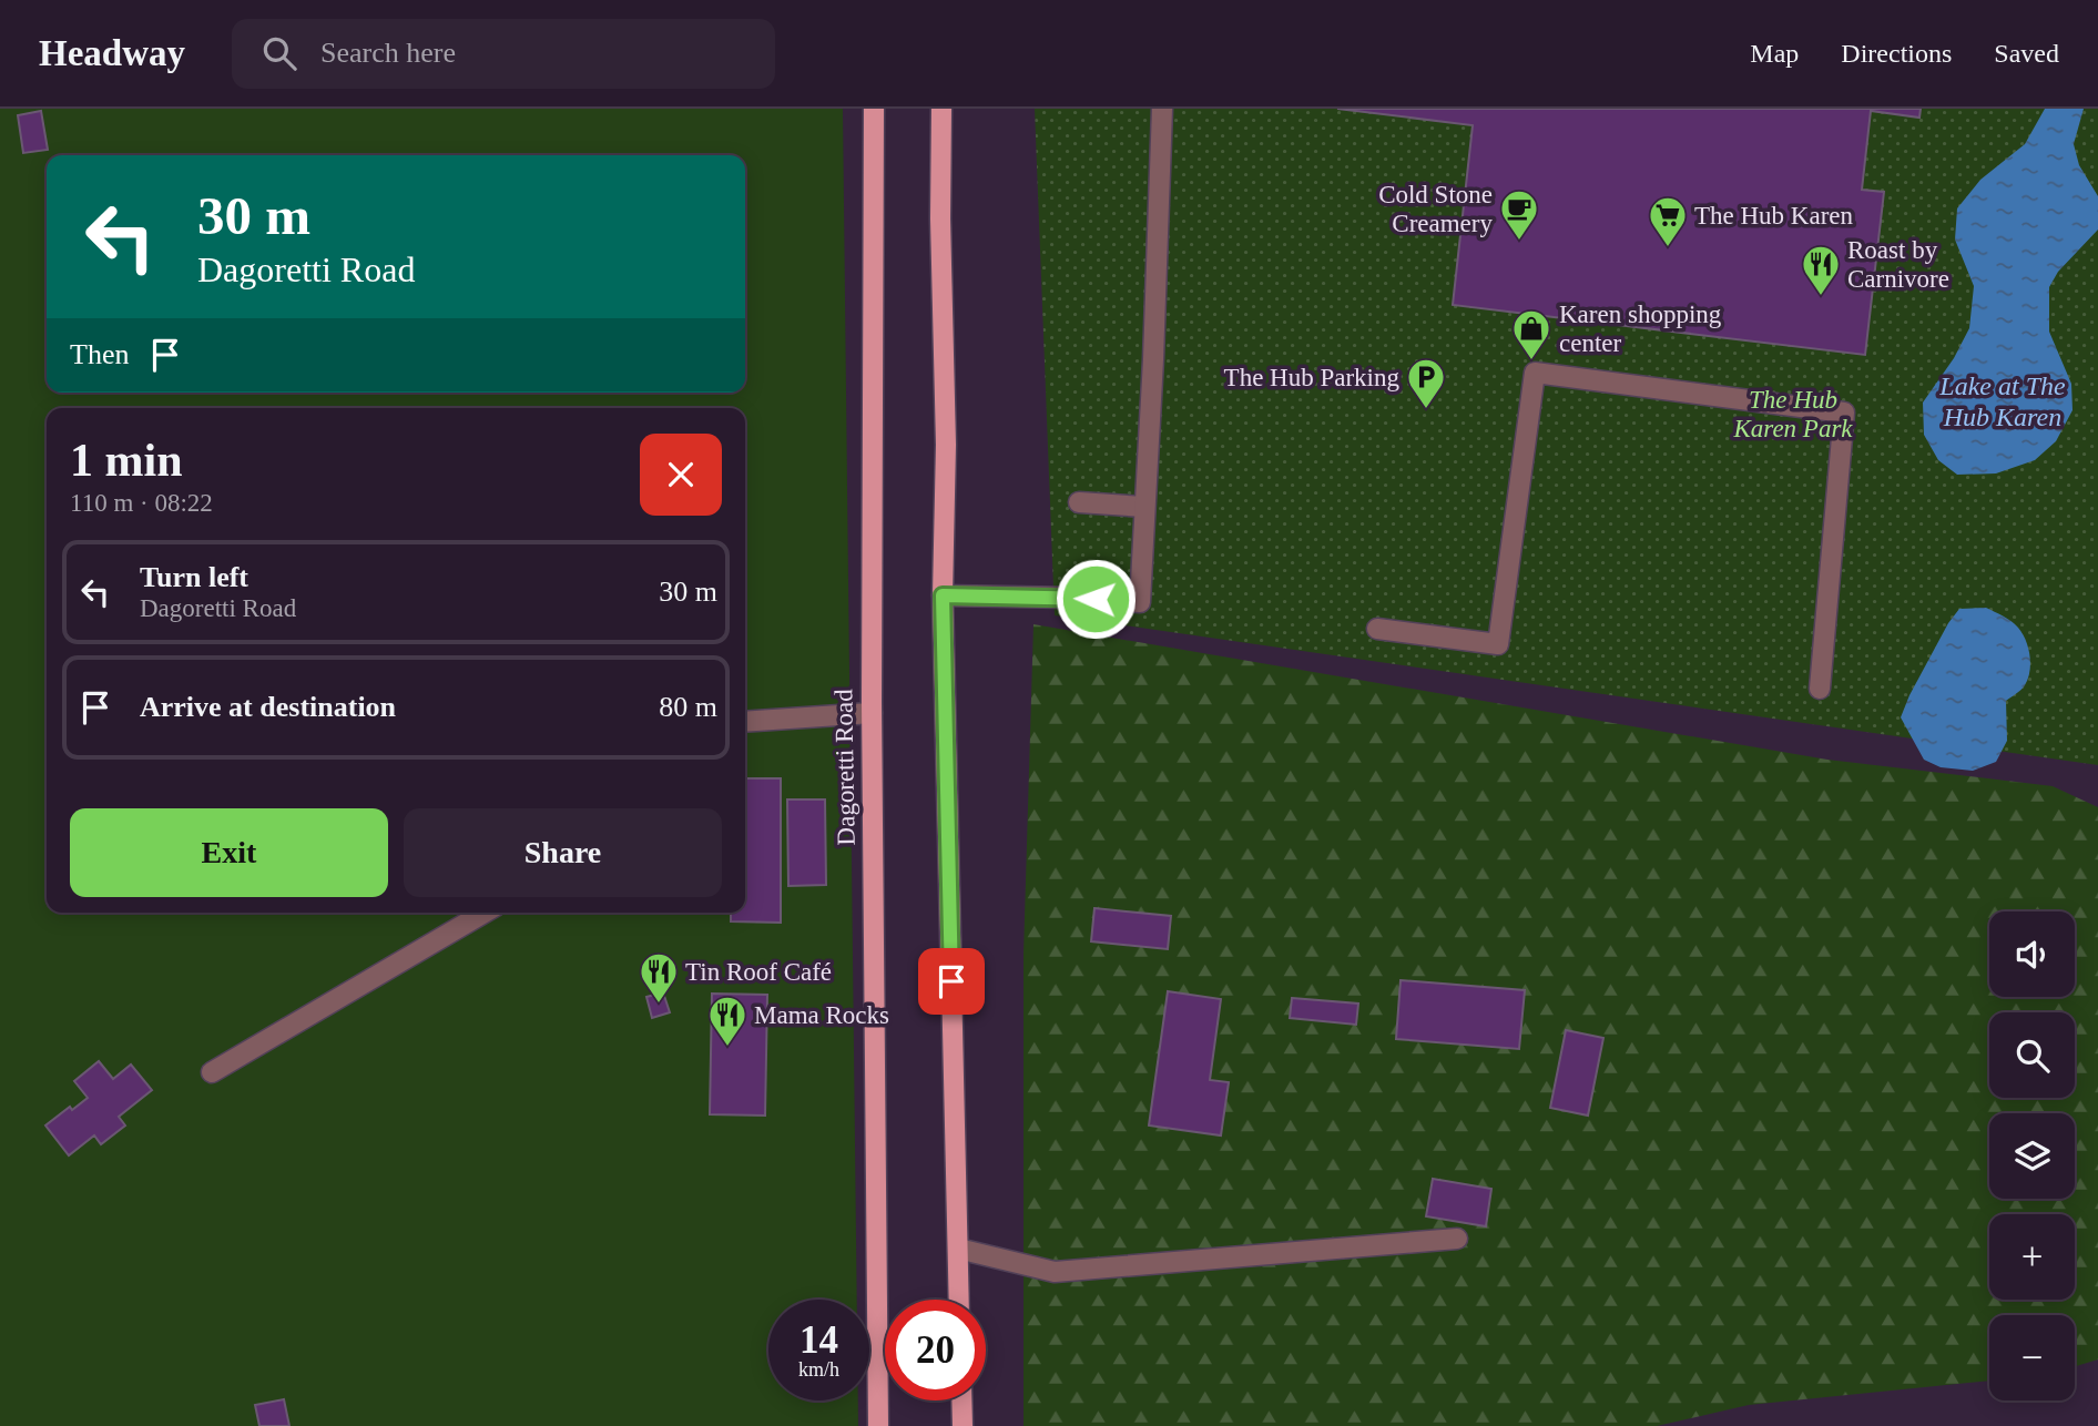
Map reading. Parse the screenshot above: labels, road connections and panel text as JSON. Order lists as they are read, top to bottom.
{
  "streets": {
    "main road": ["Dagoretti Road"]
  },
  "water": ["Lake at The Hub Karen"],
  "parks": ["The Hub Karen Park"],
  "places": {
    "cafe": ["Cold Stone Creamery"],
    "supermarket": ["The Hub Karen"],
    "restaurant": ["Roast by Carnivore", "Tin Roof Café", "Mama Rocks"],
    "shop": ["Karen shopping center"],
    "parking": ["The Hub Parking"]
  },
  "page": {
    "header": "Headway",
    "search": "Search here",
    "nav": ["Map", "Directions", "Saved"],
    "turn": ["30 m", "Dagoretti Road"],
    "then": "Then",
    "heading": ["1 min", "110 m · 08:22"],
    "list": [
      {
        "name": "Turn left",
        "note": "Dagoretti Road",
        "value": "30 m"
      },
      {
        "name": "Arrive at destination",
        "value": "80 m"
      }
    ],
    "buttons": ["Exit", "Share"],
    "map_buttons": ["+", "−"],
    "speed": "14 km/h",
    "limit": "20"
  }
}
